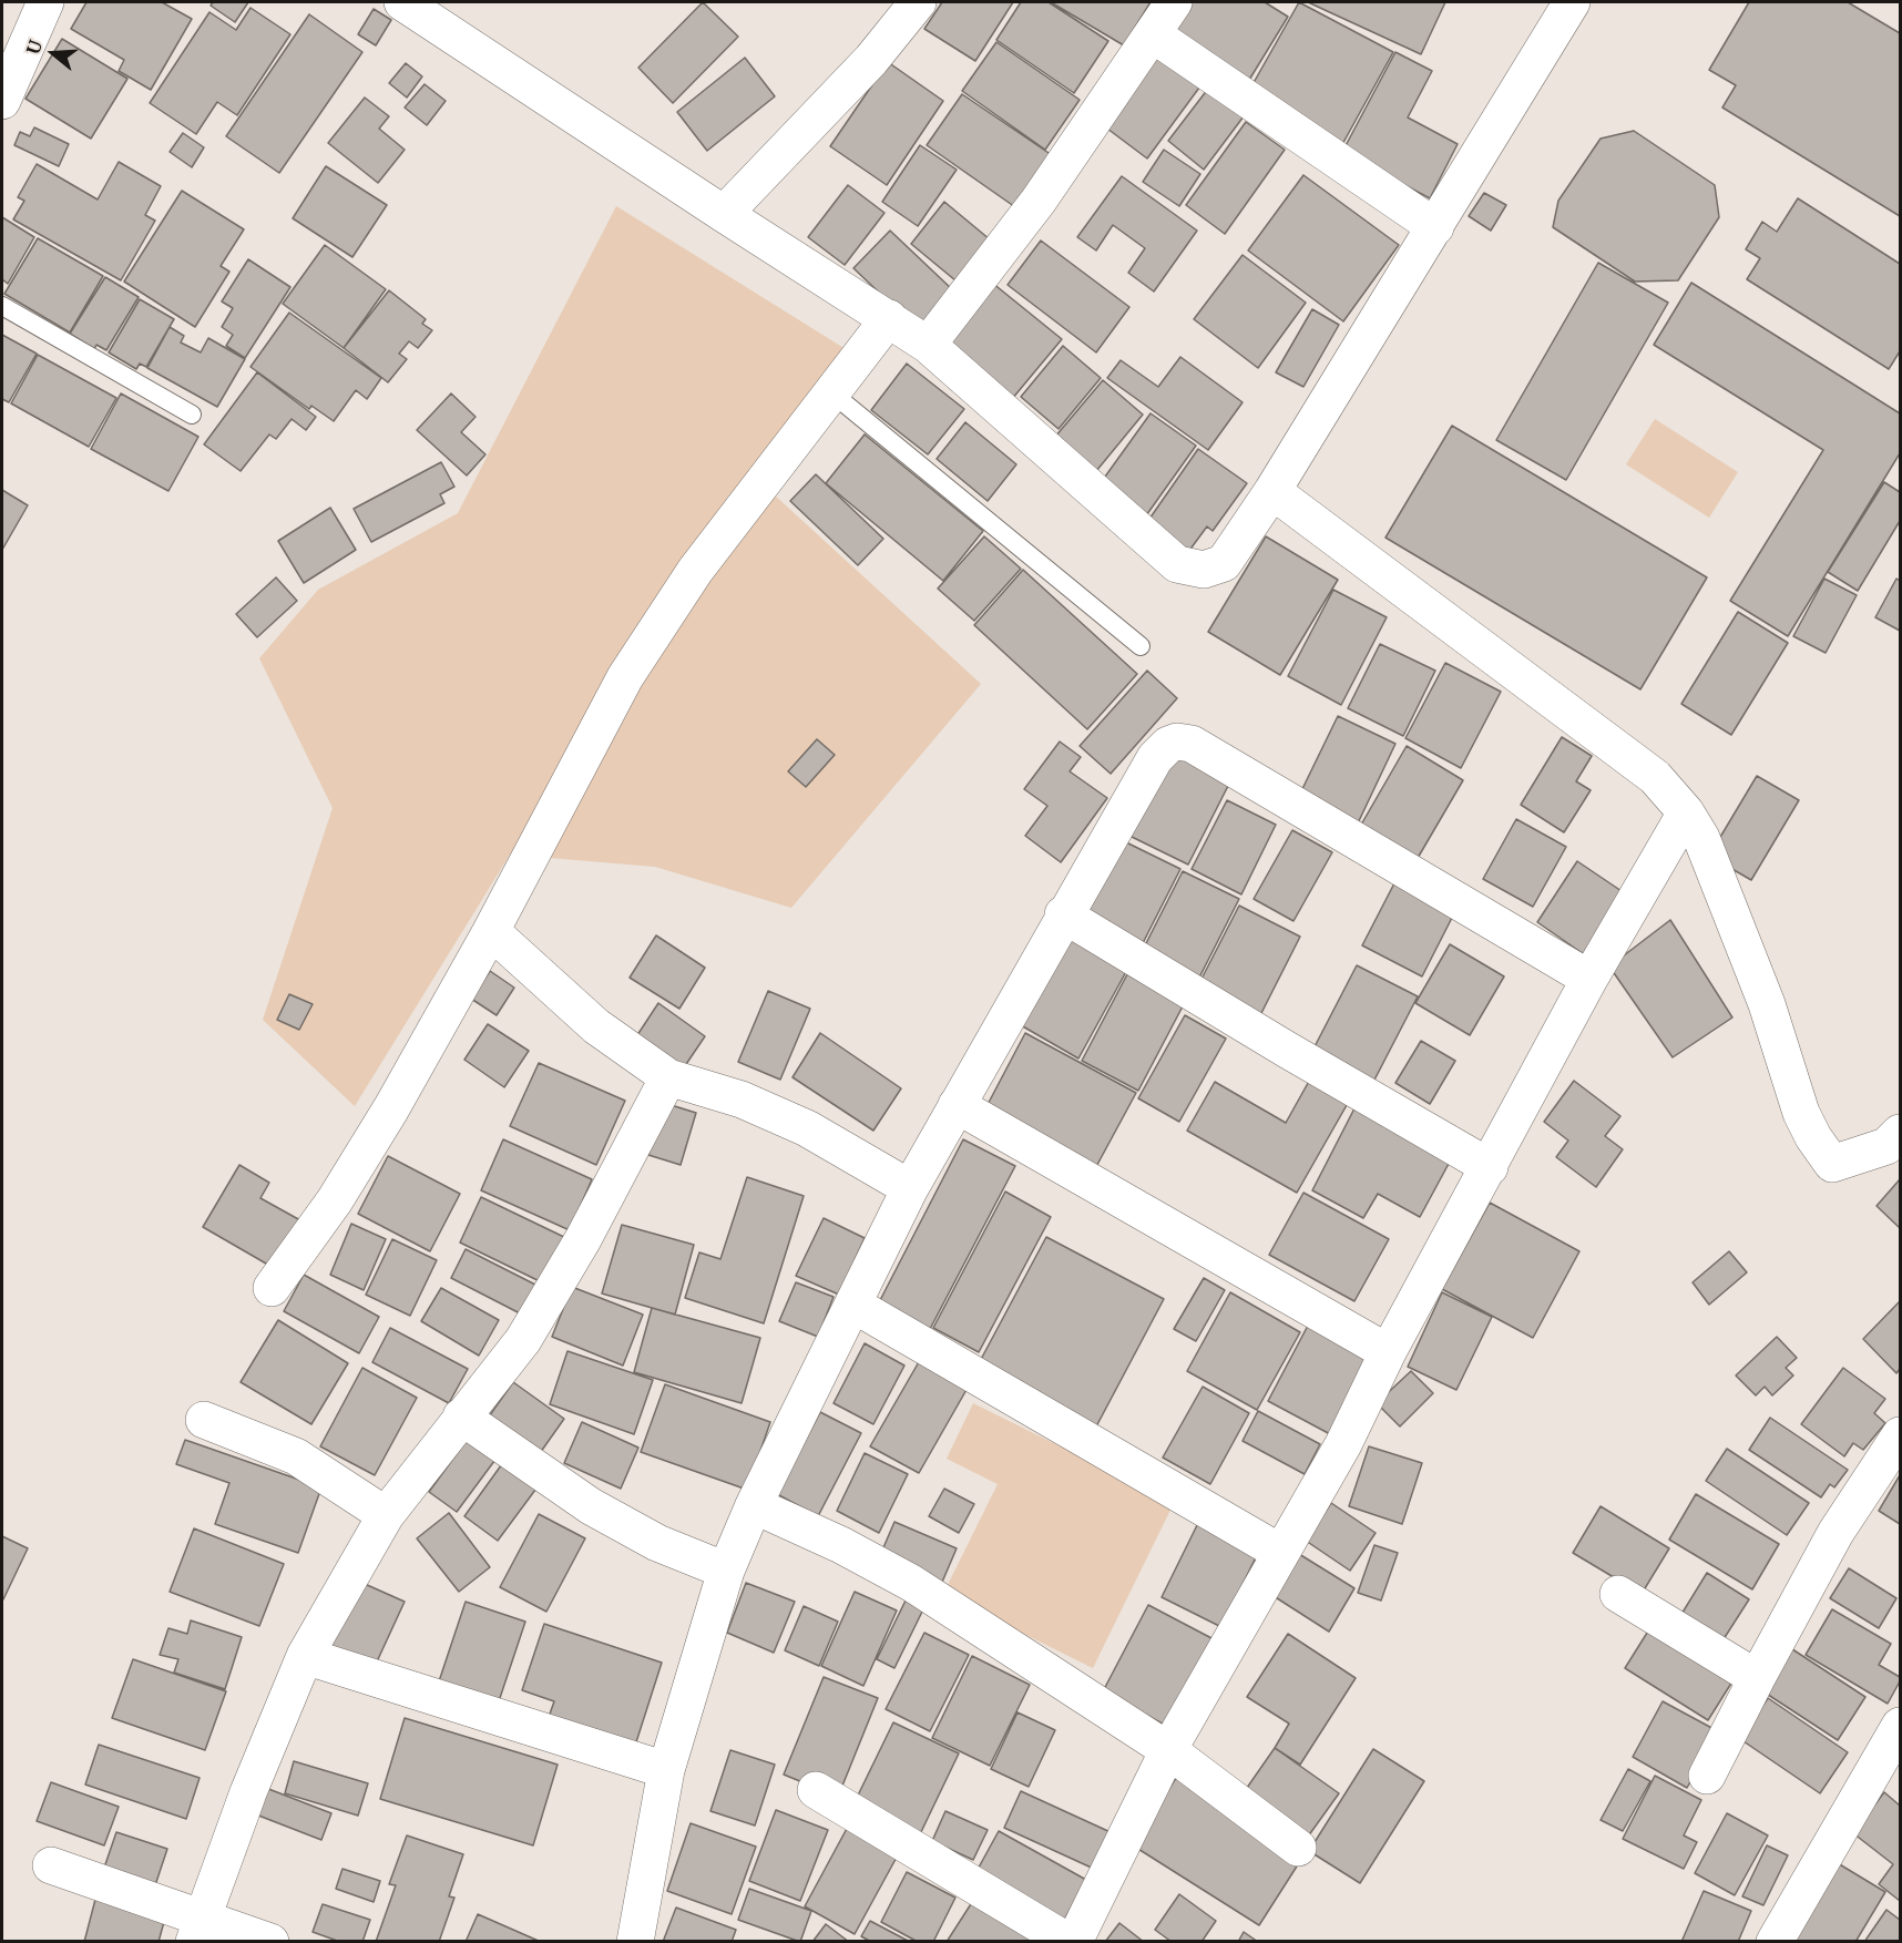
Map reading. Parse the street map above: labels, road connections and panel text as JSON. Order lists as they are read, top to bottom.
{
  "north": "left"
}
